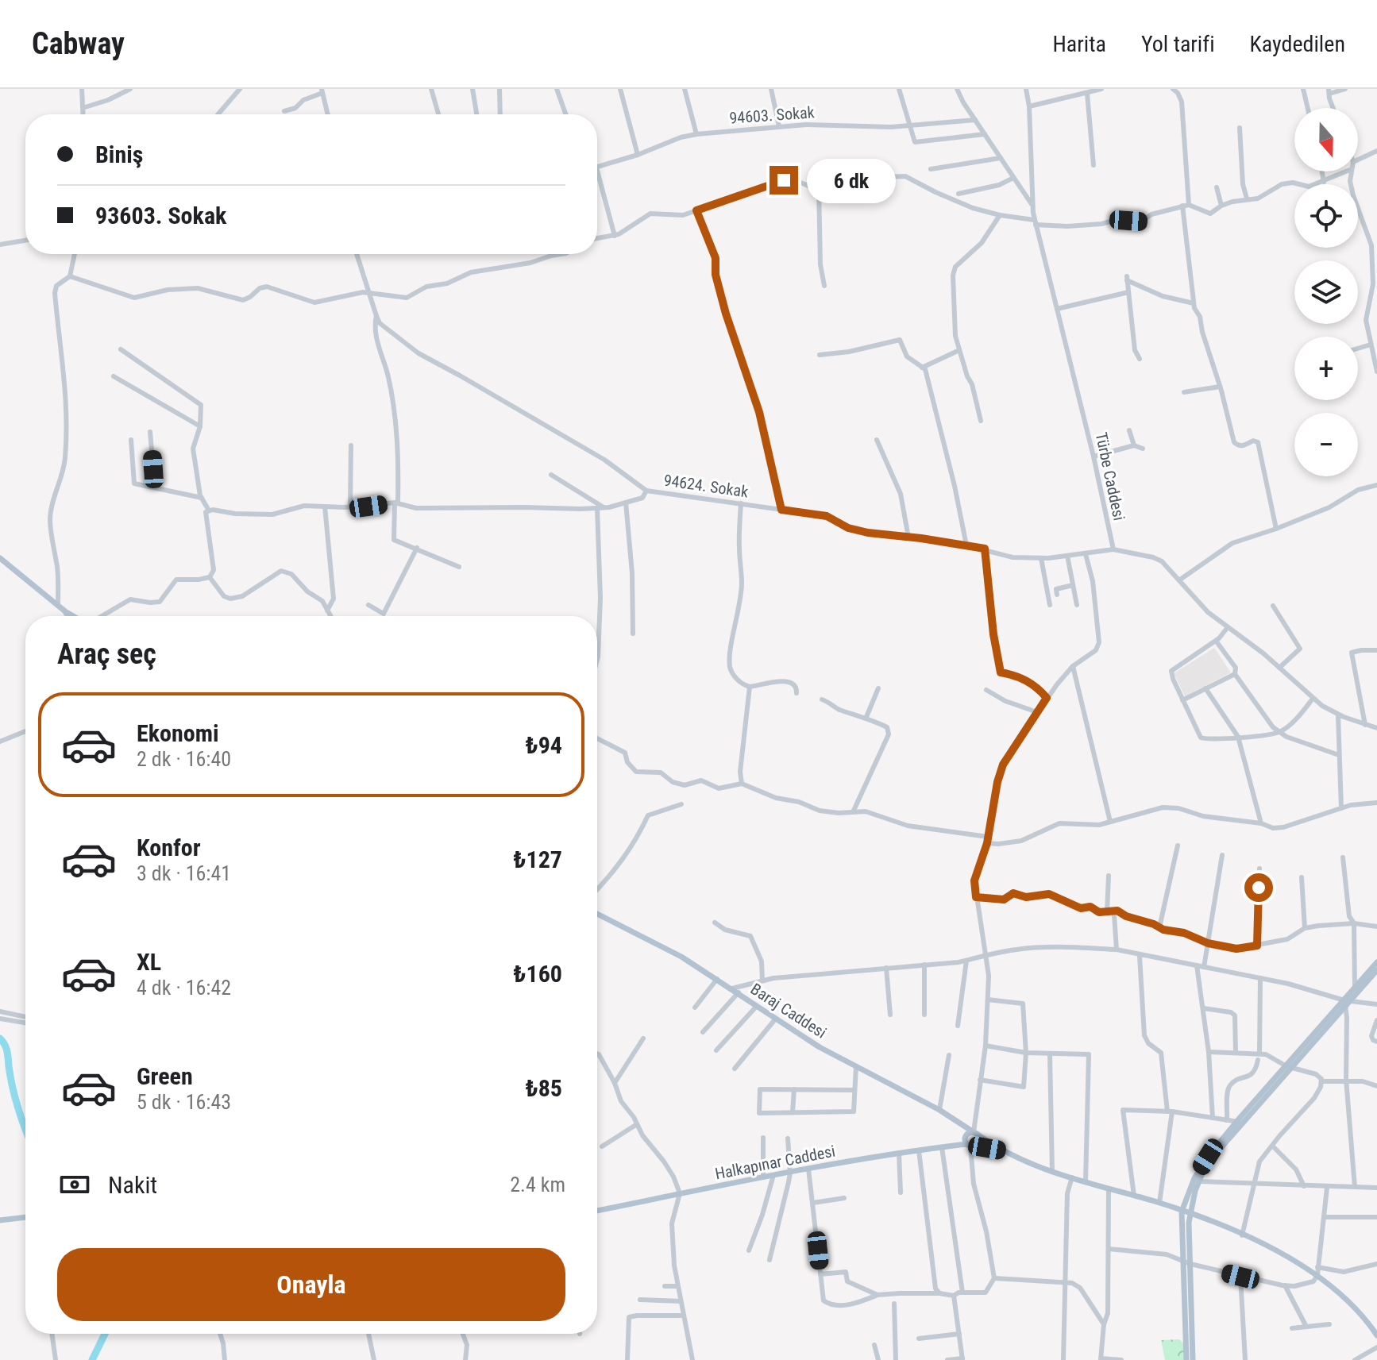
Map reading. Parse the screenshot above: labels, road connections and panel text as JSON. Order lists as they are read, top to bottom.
{
  "streets": {
    "main road": ["Baraj Caddesi", "Halkapınar Caddesi"],
    "street": ["94603. Sokak", "Türbe Caddesi", "94624. Sokak"]
  },
  "crossings": [
    ["Türbe Caddesi", "94624. Sokak"],
    ["Baraj Caddesi", "Halkapınar Caddesi"]
  ],
  "north": "bottom",
  "page": {
    "header": "Cabway",
    "nav": ["Harita", "Yol tarifi", "Kaydedilen"],
    "map_buttons": ["+", "−"],
    "banner": ["Biniş", "93603. Sokak"],
    "bubble": "6 dk",
    "heading": "Araç seç",
    "list": [
      {
        "name": "Ekonomi",
        "note": "2 dk · 16:40",
        "value": "₺94"
      },
      {
        "name": "Konfor",
        "note": "3 dk · 16:41",
        "value": "₺127"
      },
      {
        "name": "XL",
        "note": "4 dk · 16:42",
        "value": "₺160"
      },
      {
        "name": "Green",
        "note": "5 dk · 16:43",
        "value": "₺85"
      }
    ],
    "pay": ["Nakit", "2.4 km"],
    "buttons": "Onayla"
  }
}
